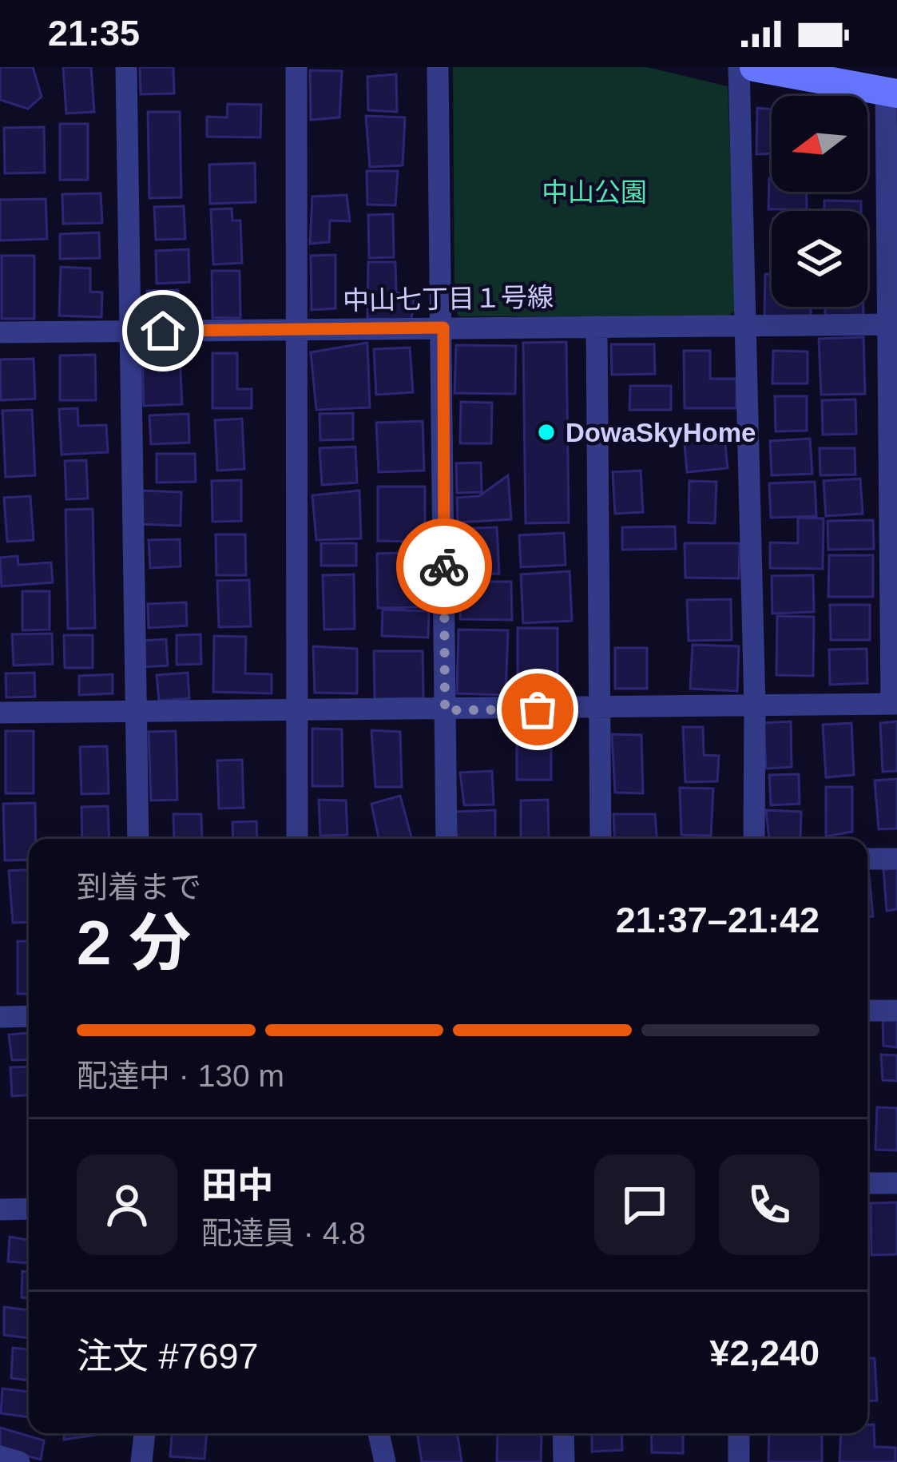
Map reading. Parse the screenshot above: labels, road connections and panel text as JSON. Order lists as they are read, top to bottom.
{
  "streets": {
    "street": ["中山七丁目１号線"]
  },
  "parks": ["中山公園"],
  "places": ["DowaSkyHome"],
  "north": "left",
  "page": {
    "status": "21:35",
    "heading": ["2 分", "到着まで", "21:37–21:42"],
    "panel": [
      "田中",
      "配達員 · 4.8",
      "注文 #7697",
      "¥2,240"
    ],
    "bar": "配達中 · 130 m"
  }
}
